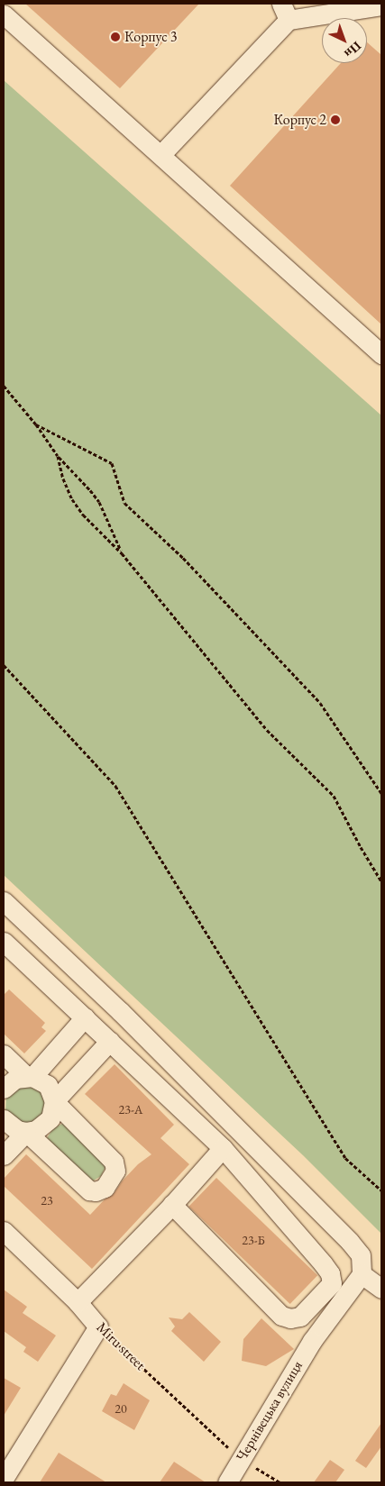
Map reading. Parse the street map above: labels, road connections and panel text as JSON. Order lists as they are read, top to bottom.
{
  "streets": {
    "street": ["Miru street", "Чернівецька вулиця"]
  },
  "crossings": [
    ["Miru street", "Чернівецька вулиця"]
  ],
  "places": ["Корпус 3", "Корпус 2"],
  "house_numbers": [
    "23-А",
    "23",
    "23-Б",
    "20"
  ],
  "north": "bottom right"
}
